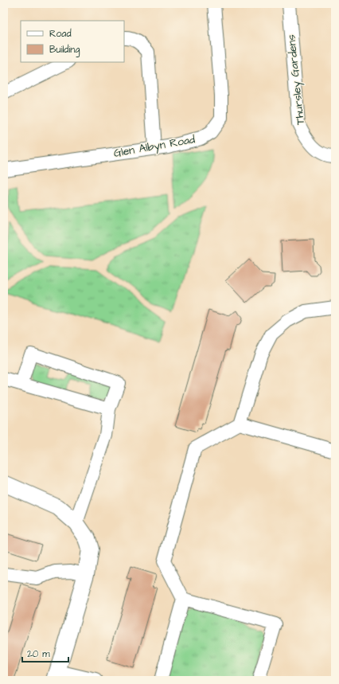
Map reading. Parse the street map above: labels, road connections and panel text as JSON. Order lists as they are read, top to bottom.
{
  "streets": {
    "street": ["Thursley Gardens", "Glen Albyn Road"]
  },
  "legend": ["Road", "Building"],
  "scale_bar": "20 m"
}
